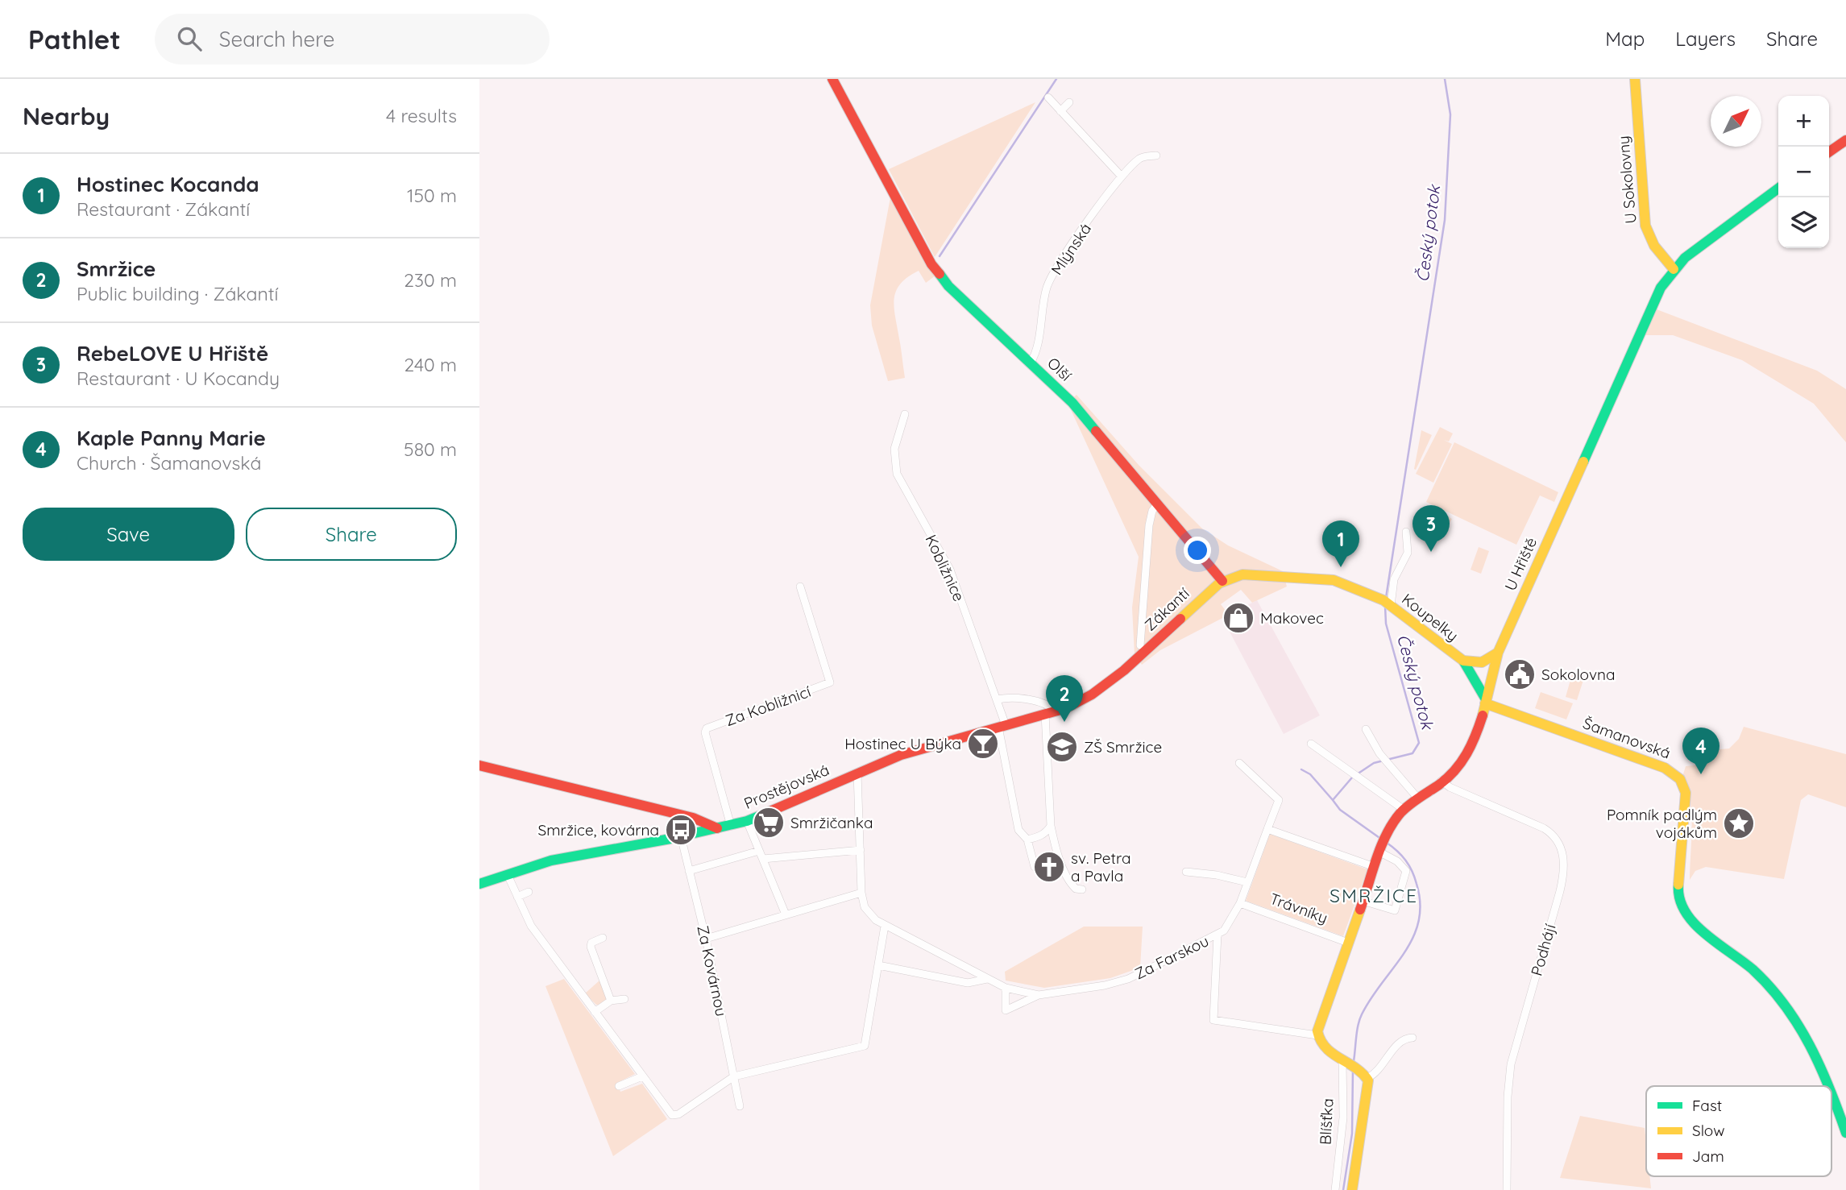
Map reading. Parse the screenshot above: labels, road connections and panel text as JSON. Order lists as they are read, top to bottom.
{
  "streets": {
    "street": [
      "U Sokolovny",
      "Mlýnská",
      "Olší",
      "U Hřiště",
      "Kobližnice",
      "Zákantí",
      "Koupelky",
      "Za Kobližnicí",
      "Šamanovská",
      "Prostějovská",
      "Trávníky",
      "Podhájí",
      "Za Farskou",
      "Za Kovárnou",
      "Blíšťka"
    ]
  },
  "crossings": [
    ["U Sokolovny", "U Hřiště"],
    ["Mlýnská", "Olší"],
    ["Olší", "Zákantí"],
    ["U Hřiště", "Koupelky"],
    ["Kobližnice", "Prostějovská"],
    ["Zákantí", "Koupelky"],
    ["Zákantí", "Prostějovská"],
    ["Koupelky", "Šamanovská"],
    ["Za Kobližnicí", "Prostějovská"],
    ["Prostějovská", "Za Kovárnou"],
    ["Trávníky", "Za Farskou"]
  ],
  "districts": ["SMRŽICE"],
  "water": ["Český potok"],
  "places": {
    "shop": ["Makovec"],
    "public building": ["Sokolovna"],
    "bar": ["Hostinec U Býka"],
    "school or university": ["ZŠ Smržice"],
    "supermarket": ["Smržičanka"],
    "place": ["Pomník padlým vojákům"],
    "bus stop": ["Smržice, kovárna"],
    "church": ["sv. Petra a Pavla"]
  },
  "legend": ["Fast", "Slow", "Jam"],
  "north": "top right",
  "page": {
    "header": "Pathlet",
    "search": "Search here",
    "nav": ["Map", "Layers", "Share"],
    "heading": ["Nearby", "4 results"],
    "map_buttons": ["+", "−"],
    "list": [
      {
        "mark": "1",
        "name": "Hostinec Kocanda",
        "note": "Restaurant · Zákantí",
        "value": "150 m"
      },
      {
        "mark": "2",
        "name": "Smržice",
        "note": "Public building · Zákantí",
        "value": "230 m"
      },
      {
        "mark": "3",
        "name": "RebeLOVE U Hřiště",
        "note": "Restaurant · U Kocandy",
        "value": "240 m"
      },
      {
        "mark": "4",
        "name": "Kaple Panny Marie",
        "note": "Church · Šamanovská",
        "value": "580 m"
      }
    ],
    "buttons": ["Save", "Share"],
    "pins": [
      "3",
      "1",
      "2",
      "4"
    ]
  }
}
